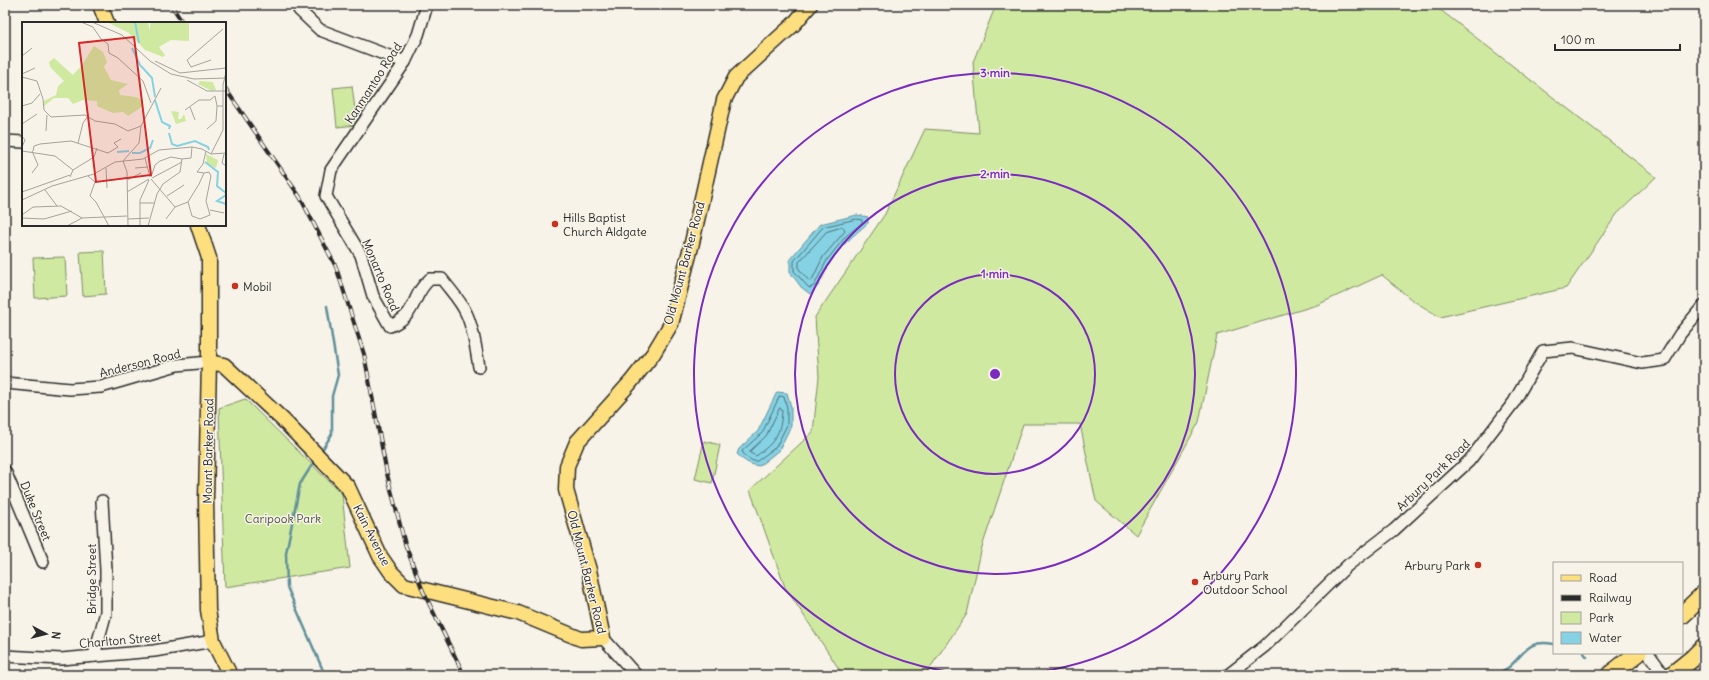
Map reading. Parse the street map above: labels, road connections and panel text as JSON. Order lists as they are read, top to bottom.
{
  "streets": {
    "main road": ["Old Mount Barker Road", "Mount Barker Road", "Kain Avenue"],
    "street": [
      "Kanmantoo Road",
      "Monarto Road",
      "Anderson Road",
      "Arbury Park Road",
      "Duke Street",
      "Bridge Street",
      "Charlton Street"
    ]
  },
  "crossings": [
    ["Kanmantoo Road", "Monarto Road"],
    ["Old Mount Barker Road", "Kain Avenue"],
    ["Anderson Road", "Mount Barker Road"],
    ["Anderson Road", "Kain Avenue"],
    ["Mount Barker Road", "Kain Avenue"],
    ["Mount Barker Road", "Charlton Street"],
    ["Bridge Street", "Charlton Street"]
  ],
  "parks": ["Caripook Park"],
  "places": [
    "Hills Baptist Church Aldgate",
    "Mobil",
    "Arbury Park",
    "Arbury Park Outdoor School"
  ],
  "legend": [
    "Road",
    "Railway",
    "Park",
    "Water"
  ],
  "scale_bar": "100 m",
  "north": "right",
  "rings": ["3 min", "2 min", "1 min"]
}
